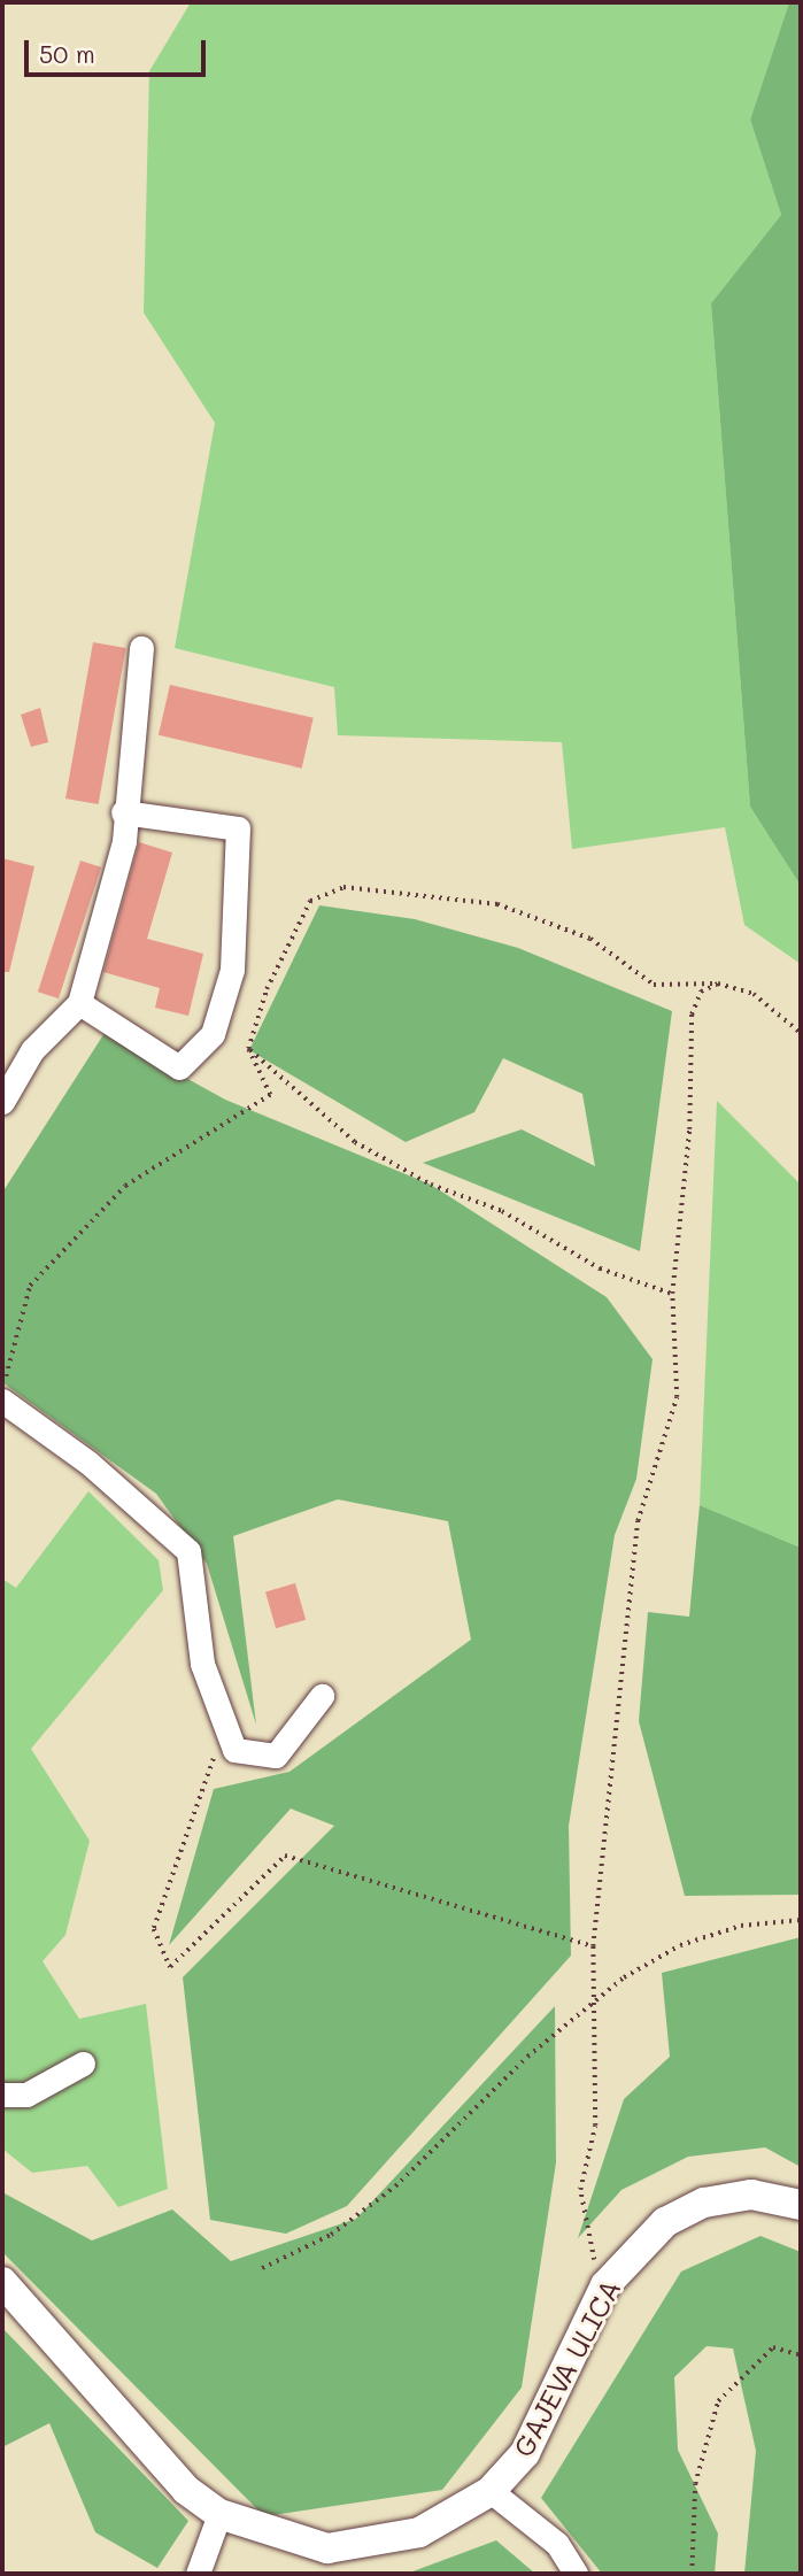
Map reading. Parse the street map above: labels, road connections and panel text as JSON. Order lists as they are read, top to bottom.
{
  "streets": {
    "main road": ["GAJEVA ULICA"]
  },
  "scale_bar": "50 m"
}
